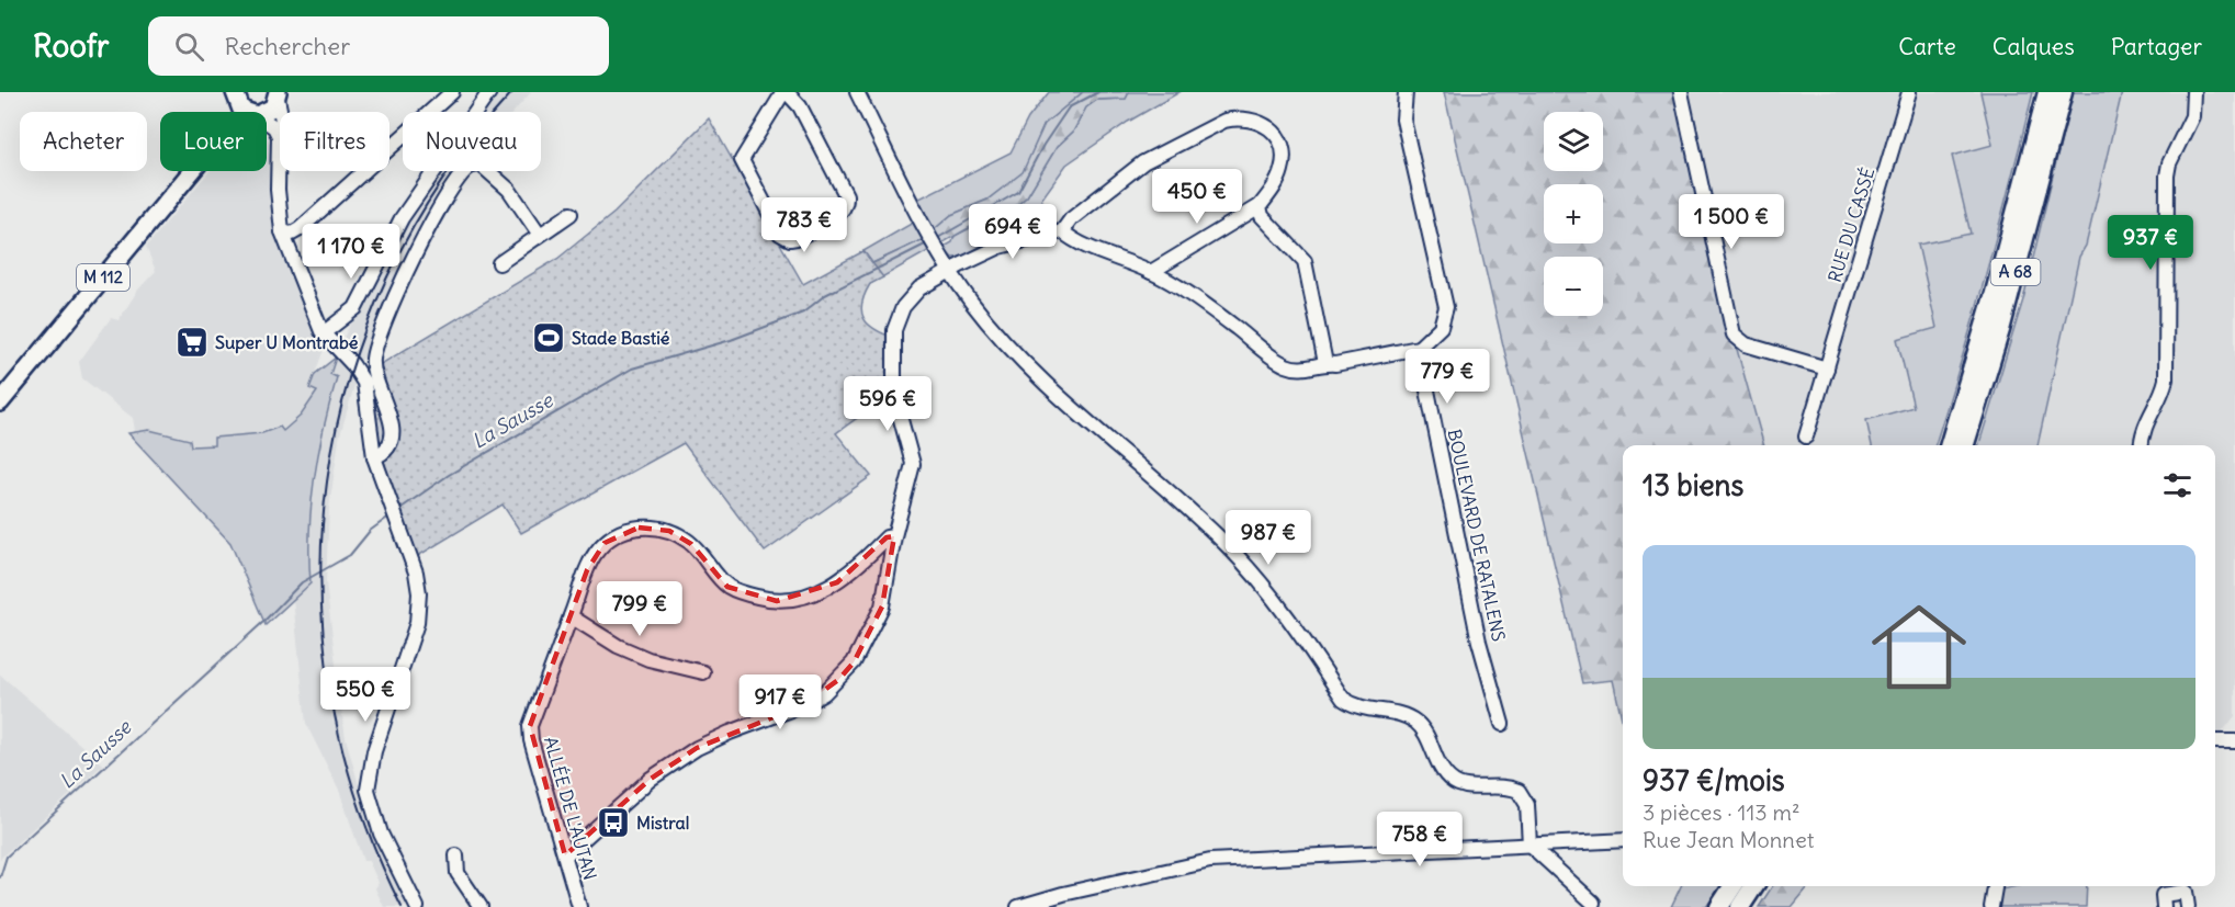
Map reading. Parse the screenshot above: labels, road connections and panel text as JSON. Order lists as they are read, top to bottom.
{
  "streets": {
    "highway": ["A 68"],
    "main road": ["M 112"],
    "street": ["RUE DU CASSÉ", "BOULEVARD DE RATALENS", "ALLÉE DE L'AUTAN"]
  },
  "water": ["La Sausse"],
  "places": {
    "sports": ["Stade Bastié"],
    "supermarket": ["Super U Montrabé"],
    "bus stop": ["Mistral"]
  },
  "page": {
    "header": "Roofr",
    "search": "Rechercher",
    "nav": ["Carte", "Calques", "Partager"],
    "map_buttons": ["+", "−"],
    "chip": [
      "Acheter",
      "Louer",
      "Filtres",
      "Nouveau"
    ],
    "price": [
      "450 €",
      "1 500 €",
      "783 €",
      "694 €",
      "937 €",
      "1 170 €",
      "779 €",
      "596 €",
      "987 €",
      "799 €",
      "550 €",
      "917 €",
      "758 €"
    ],
    "heading": "13 biens",
    "list": [
      {
        "name": "937 €/mois",
        "note": "3 pièces · 113 m² · Rue Jean Monnet"
      }
    ]
  }
}
